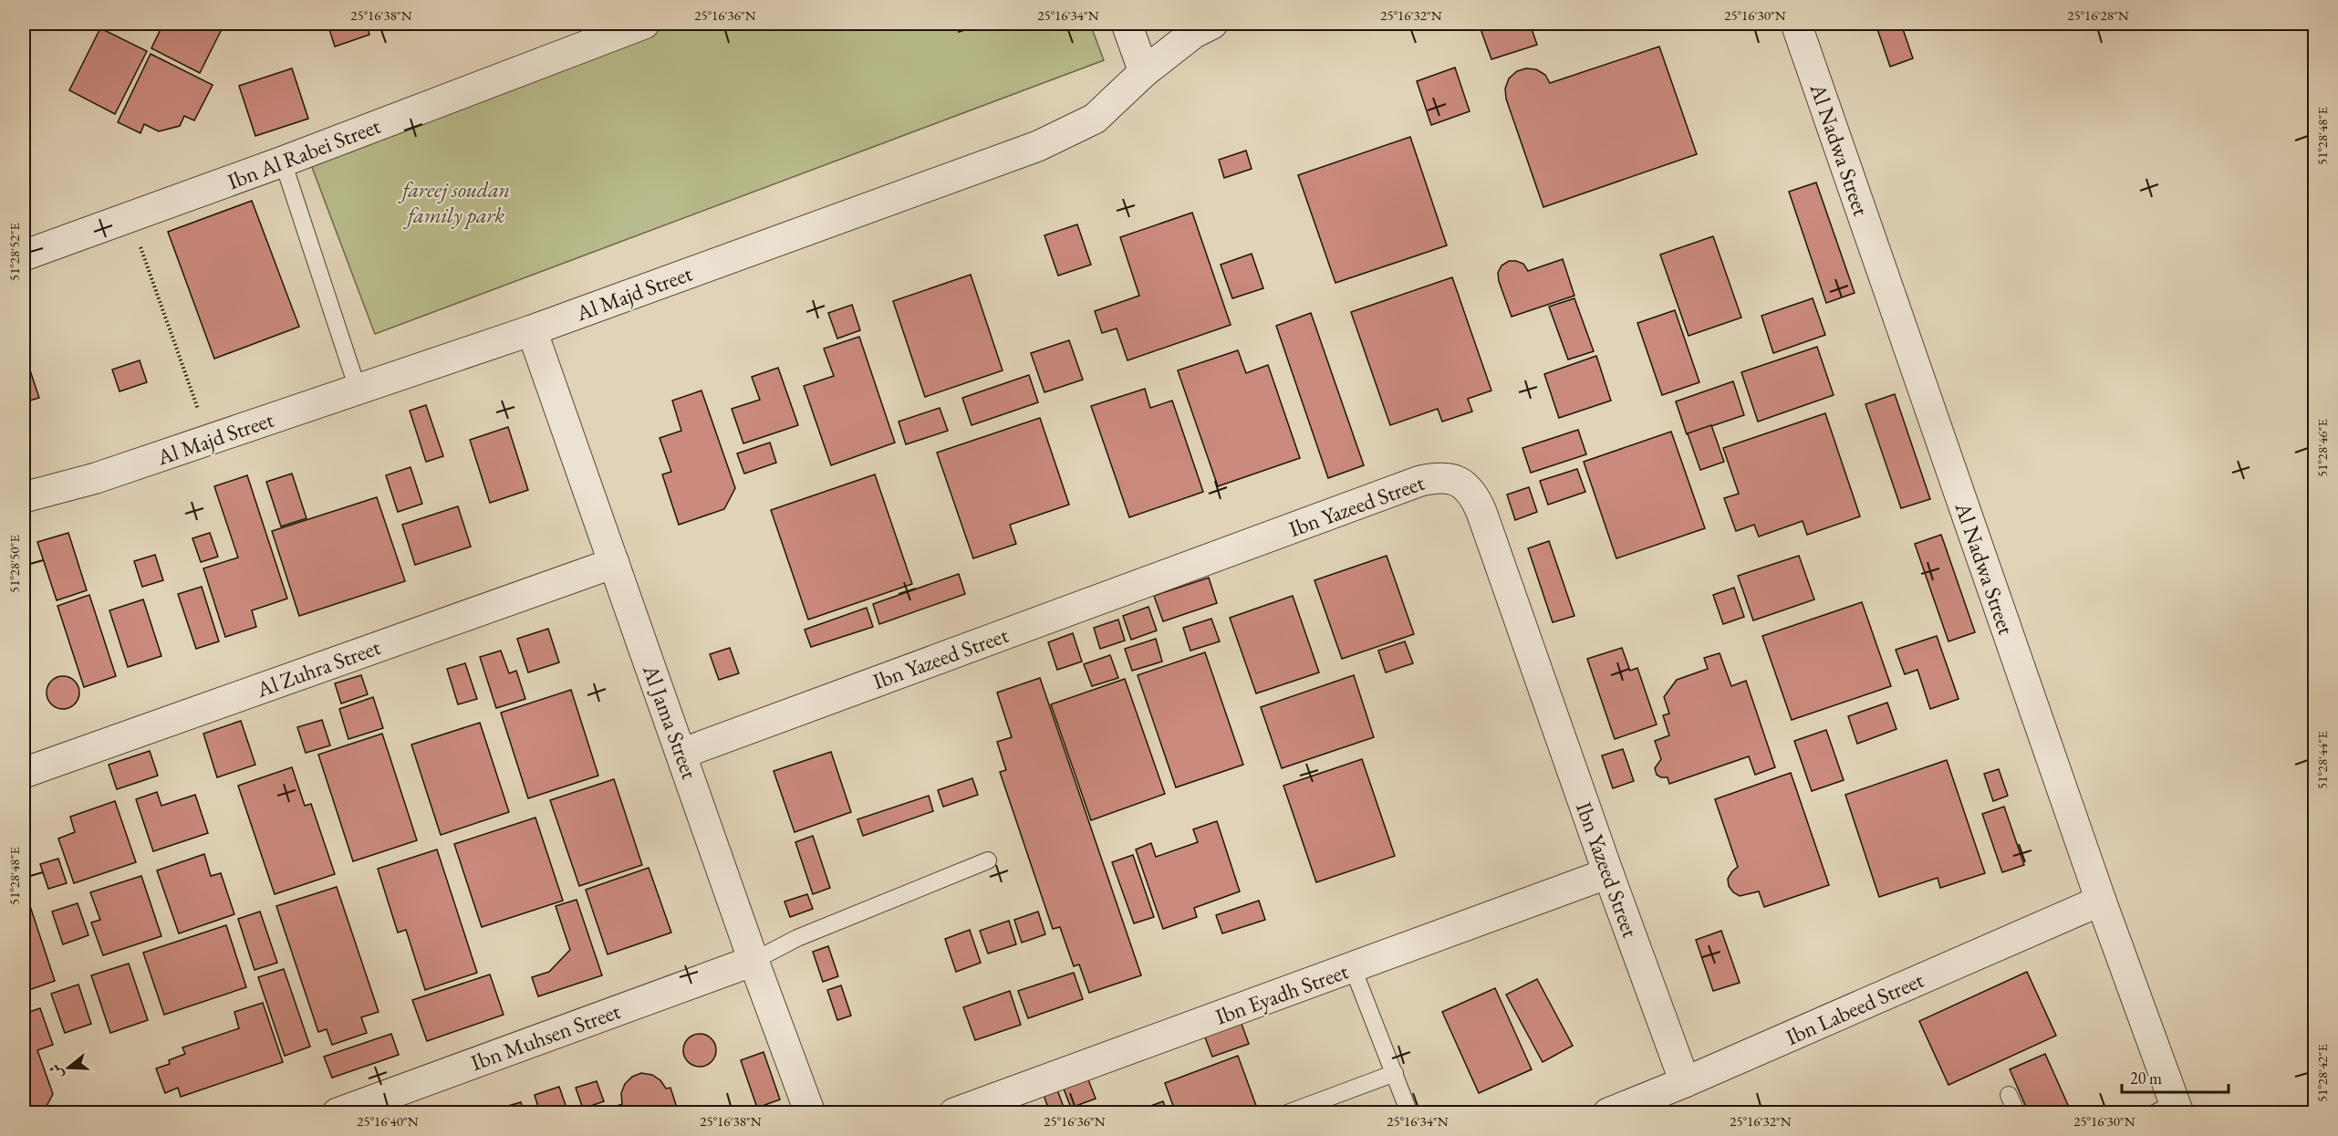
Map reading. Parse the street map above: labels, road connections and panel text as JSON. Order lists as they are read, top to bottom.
{
  "streets": {
    "street": [
      "Al Nadwa Street",
      "Ibn Al Rabei Street",
      "Al Majd Street",
      "Ibn Yazeed Street",
      "Al Zuhra Street",
      "Al Jama Street",
      "Ibn Eyadh Street",
      "Ibn Labeed Street",
      "Ibn Muhsen Street"
    ]
  },
  "crossings": [
    ["Al Nadwa Street", "Ibn Labeed Street"],
    ["Al Majd Street", "Al Jama Street"],
    ["Ibn Yazeed Street", "Al Jama Street"],
    ["Ibn Yazeed Street", "Ibn Eyadh Street"],
    ["Ibn Yazeed Street", "Ibn Labeed Street"],
    ["Al Zuhra Street", "Al Jama Street"],
    ["Al Jama Street", "Ibn Muhsen Street"]
  ],
  "parks": ["fareej soudan family park"],
  "scale_bar": "20 m",
  "north": "left",
  "coordinates": [
    "25°16'38\"N",
    "25°16'36\"N",
    "25°16'34\"N",
    "25°16'32\"N",
    "25°16'30\"N",
    "25°16'28\"N",
    "51°28'48\"E",
    "51°28'52\"E",
    "51°28'46\"E",
    "51°28'50\"E",
    "51°28'44\"E",
    "51°28'42\"E",
    "25°16'40\"N"
  ]
}
